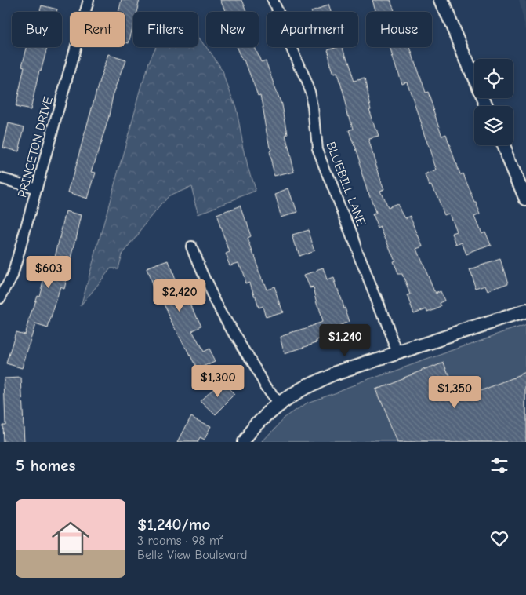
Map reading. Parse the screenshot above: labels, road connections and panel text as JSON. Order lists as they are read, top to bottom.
{
  "streets": {
    "street": ["PRINCETON DRIVE", "BLUEBILL LANE"]
  },
  "page": {
    "chip": [
      "Buy",
      "Rent",
      "Filters",
      "New",
      "Apartment",
      "House"
    ],
    "price": [
      "$603",
      "$2,420",
      "$1,240",
      "$1,300",
      "$1,350"
    ],
    "heading": "5 homes",
    "list": [
      {
        "name": "$1,240/mo",
        "note": "3 rooms · 98 m² · Belle View Boulevard"
      }
    ]
  }
}
